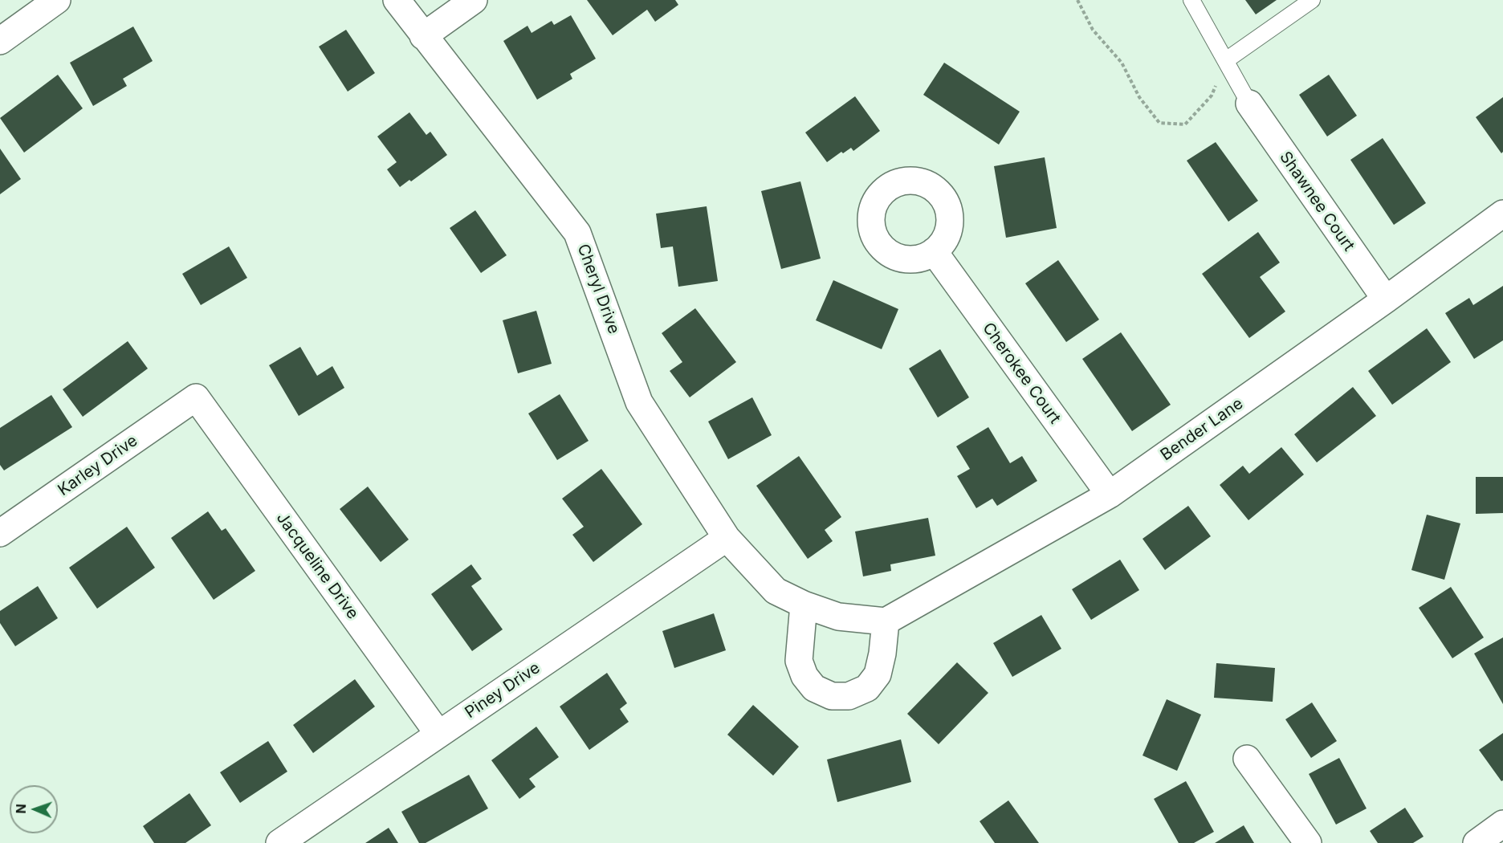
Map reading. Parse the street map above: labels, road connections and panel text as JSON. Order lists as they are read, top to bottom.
{
  "streets": {
    "street": [
      "Shawnee Court",
      "Cheryl Drive",
      "Cherokee Court",
      "Bender Lane",
      "Karley Drive",
      "Jacqueline Drive",
      "Piney Drive"
    ]
  },
  "crossings": [
    ["Shawnee Court", "Bender Lane"],
    ["Cheryl Drive", "Piney Drive"],
    ["Cherokee Court", "Bender Lane"],
    ["Karley Drive", "Jacqueline Drive"],
    ["Jacqueline Drive", "Piney Drive"]
  ],
  "north": "left"
}
